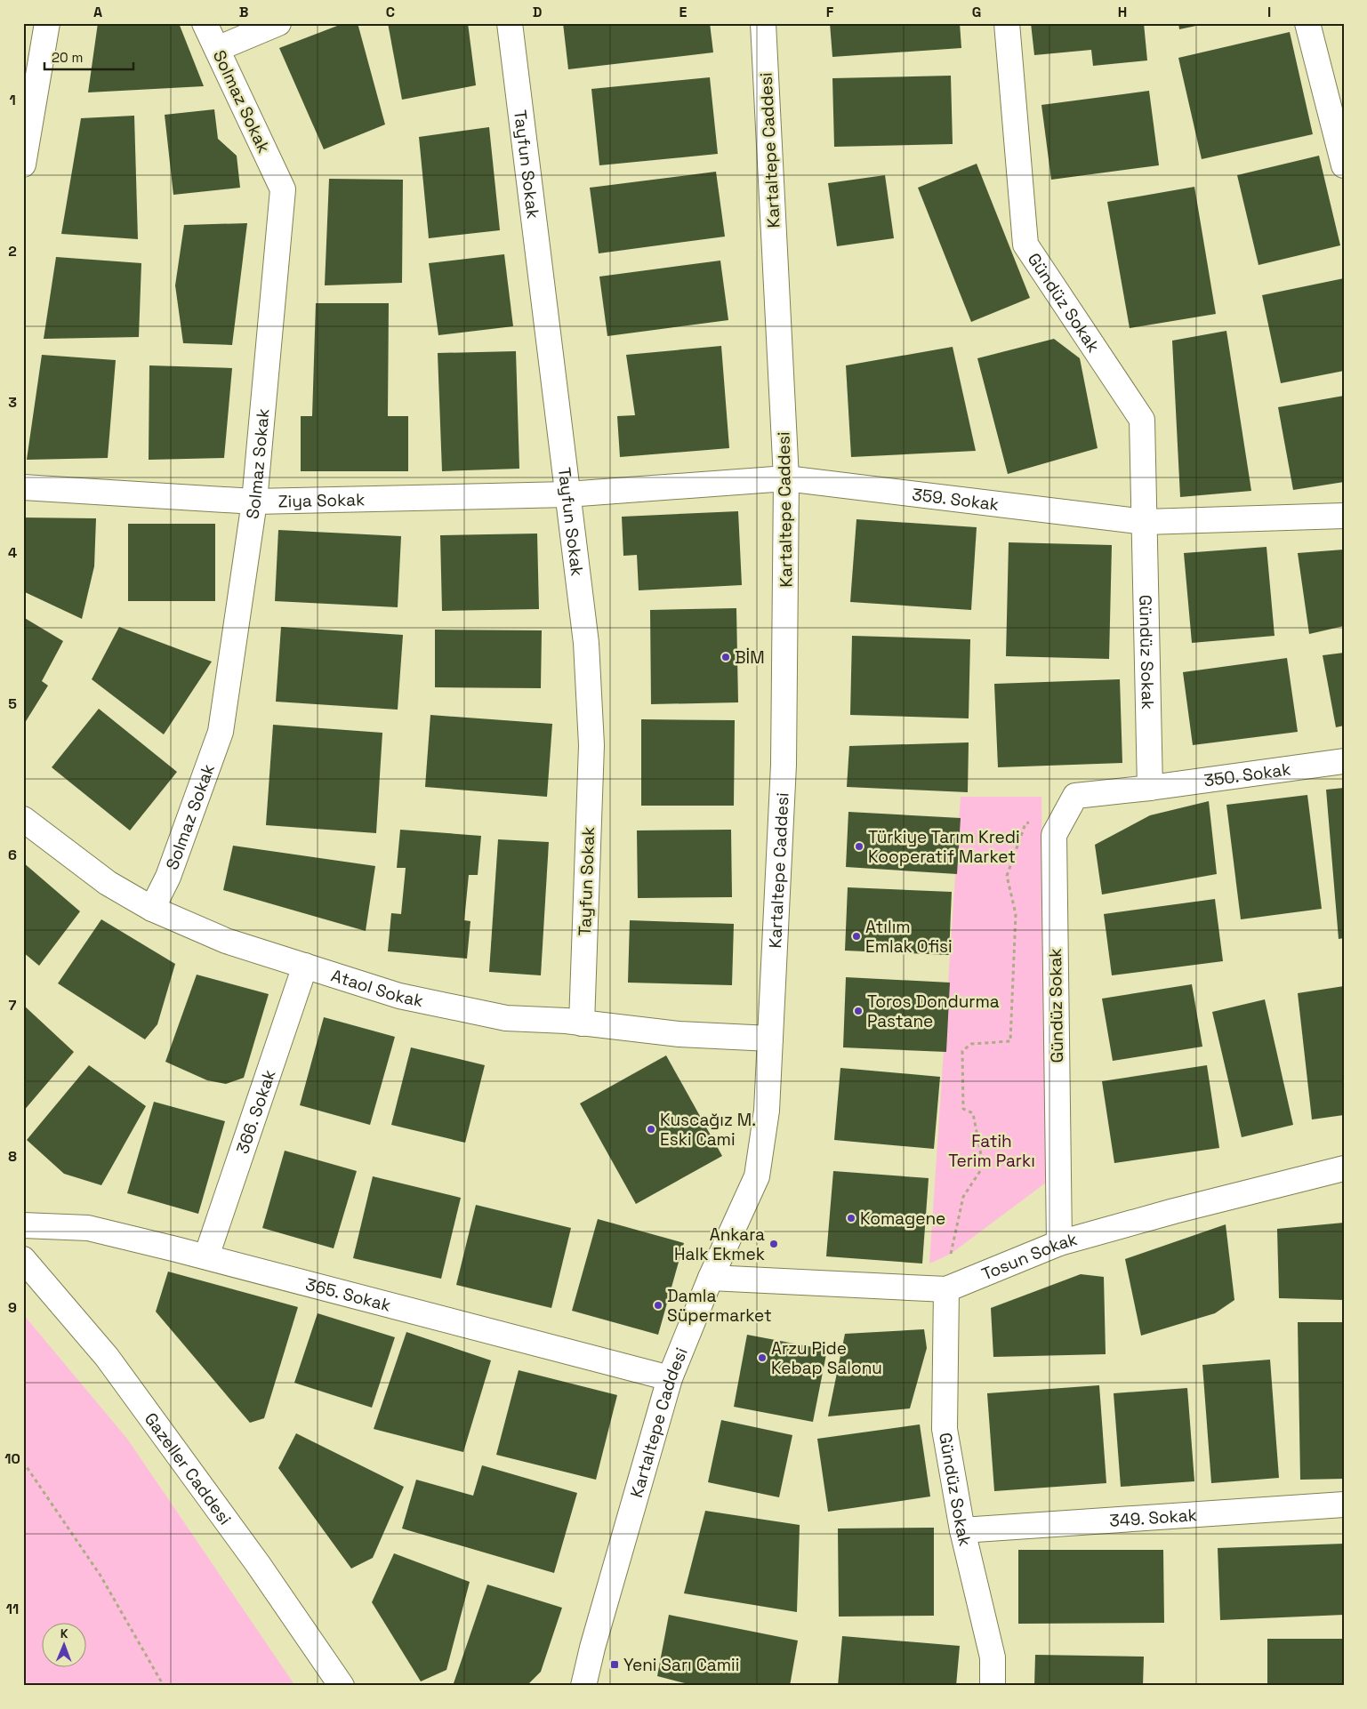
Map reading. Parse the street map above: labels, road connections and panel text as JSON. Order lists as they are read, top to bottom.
{
  "streets": {
    "street": [
      "Solmaz Sokak",
      "Kartaltepe Caddesi",
      "Tayfun Sokak",
      "Gündüz Sokak",
      "359. Sokak",
      "Ziya Sokak",
      "350. Sokak",
      "Ataol Sokak",
      "366. Sokak",
      "Tosun Sokak",
      "365. Sokak",
      "Gazeller Caddesi",
      "349. Sokak"
    ]
  },
  "crossings": [
    ["Solmaz Sokak", "Ziya Sokak"],
    ["Solmaz Sokak", "Ataol Sokak"],
    ["Kartaltepe Caddesi", "359. Sokak"],
    ["Kartaltepe Caddesi", "Ataol Sokak"],
    ["Kartaltepe Caddesi", "Tosun Sokak"],
    ["Kartaltepe Caddesi", "365. Sokak"],
    ["Tayfun Sokak", "359. Sokak"],
    ["Tayfun Sokak", "Ziya Sokak"],
    ["Tayfun Sokak", "Ataol Sokak"],
    ["Gündüz Sokak", "359. Sokak"],
    ["Gündüz Sokak", "350. Sokak"],
    ["Gündüz Sokak", "Tosun Sokak"],
    ["Gündüz Sokak", "349. Sokak"],
    ["359. Sokak", "Ziya Sokak"],
    ["Ataol Sokak", "366. Sokak"],
    ["366. Sokak", "365. Sokak"]
  ],
  "parks": ["Fatih Terim Parkı"],
  "places": {
    "other": [
      "BİM",
      "Türkiye Tarım Kredi Kooperatif Market",
      "Atılım Emlak Ofisi",
      "Toros Dondurma Pastane",
      "Kuscağız M. Eski Cami",
      "Komagene",
      "Ankara Halk Ekmek",
      "Damla Süpermarket",
      "Arzu Pide Kebap Salonu"
    ],
    "transit": ["Yeni Sarı Camii"]
  },
  "scale_bar": "20 m",
  "north": "top",
  "grid": {
    "columns": [
      "A",
      "B",
      "C",
      "D",
      "E",
      "F",
      "G",
      "H",
      "I"
    ],
    "rows": [
      "1",
      "2",
      "3",
      "4",
      "5",
      "6",
      "7",
      "8",
      "9",
      "10",
      "11"
    ]
  }
}
